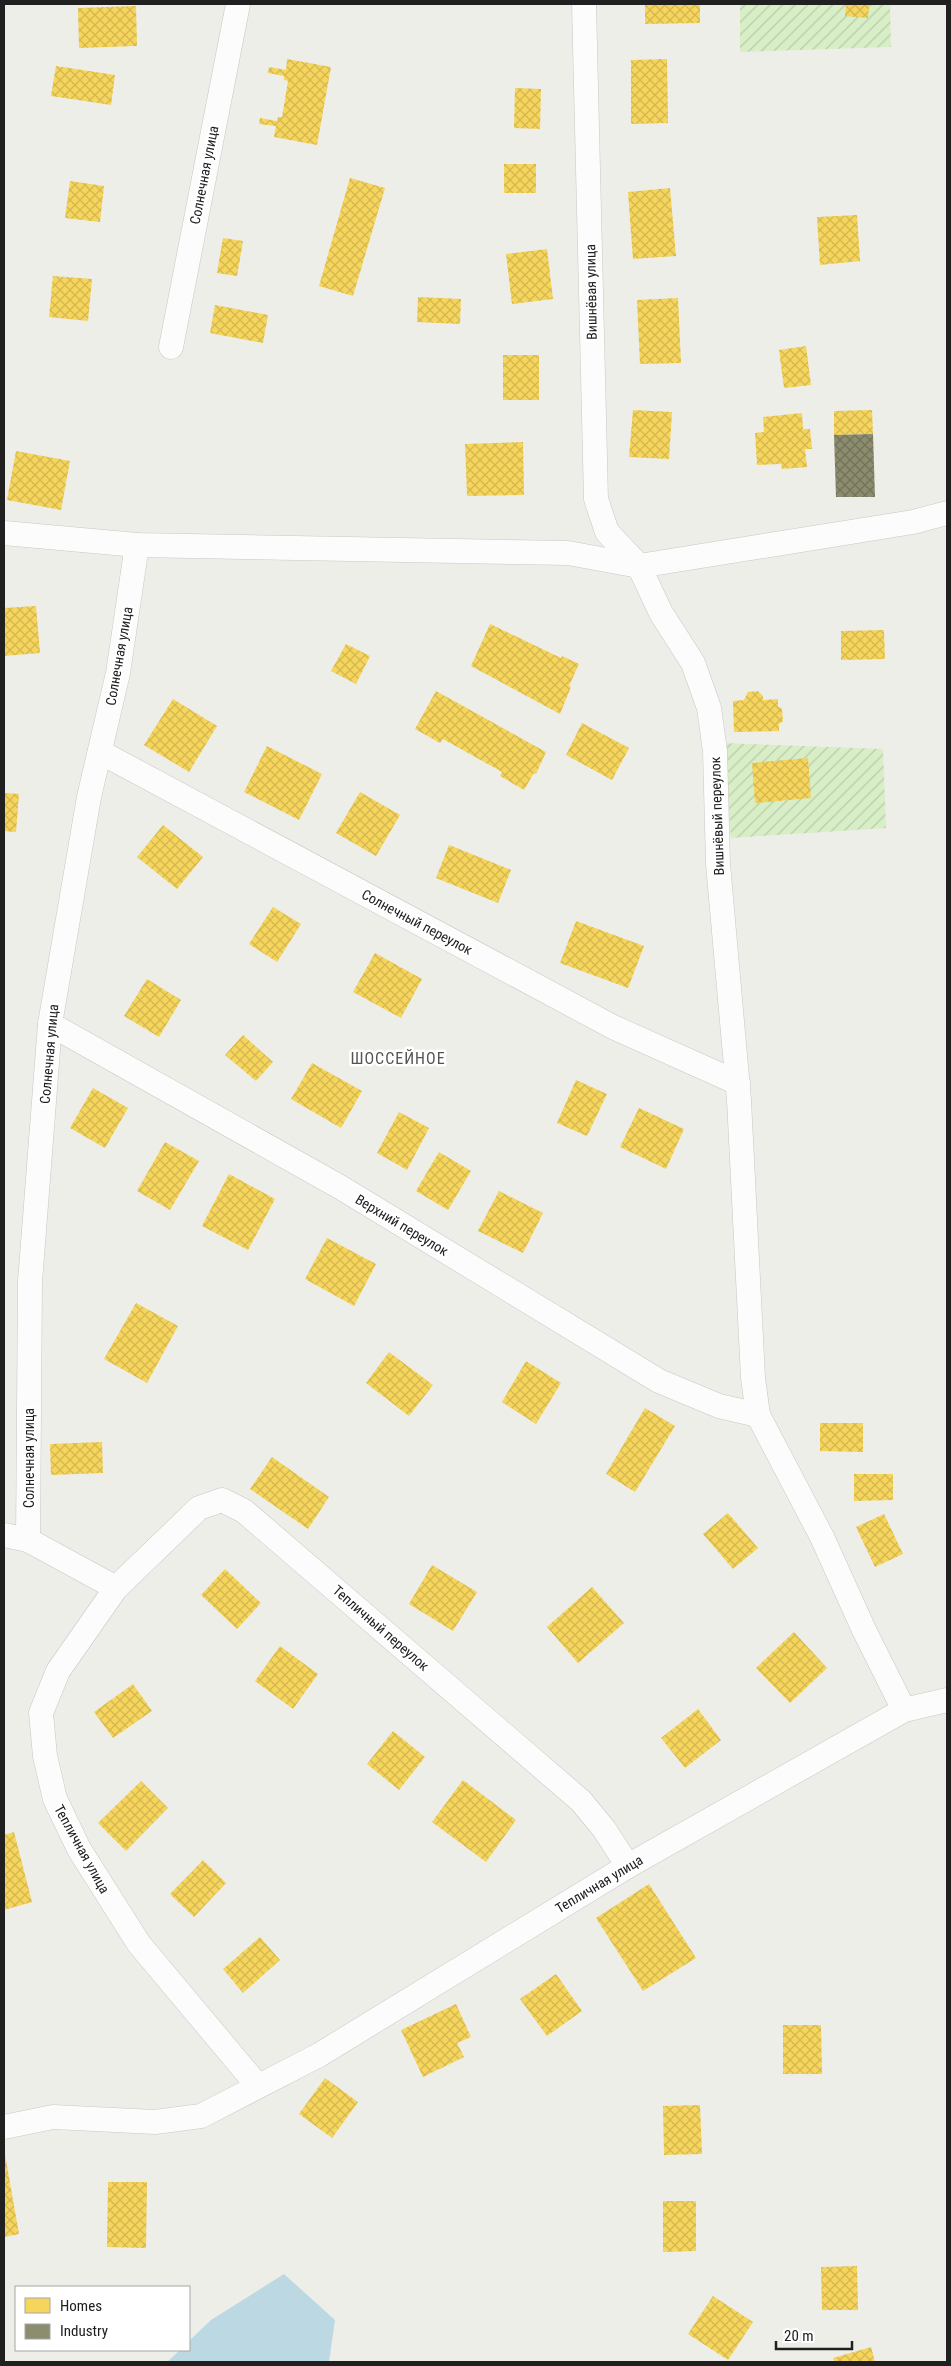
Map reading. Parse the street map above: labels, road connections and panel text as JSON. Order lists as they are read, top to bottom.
{
  "streets": {
    "street": [
      "Солнечная улица",
      "Вишнёвая улица",
      "Вишнёвый переулок",
      "Солнечный переулок",
      "Верхний переулок",
      "Тепличный переулок",
      "Тепличная улица"
    ]
  },
  "crossings": [
    ["Солнечная улица", "Солнечный переулок"],
    ["Солнечная улица", "Верхний переулок"],
    ["Вишнёвая улица", "Вишнёвый переулок"],
    ["Вишнёвый переулок", "Солнечный переулок"],
    ["Вишнёвый переулок", "Верхний переулок"],
    ["Вишнёвый переулок", "Тепличная улица"],
    ["Тепличный переулок", "Тепличная улица"]
  ],
  "districts": ["ШОССЕЙНОЕ"],
  "legend": ["Homes", "Industry"],
  "scale_bar": "20 m"
}
